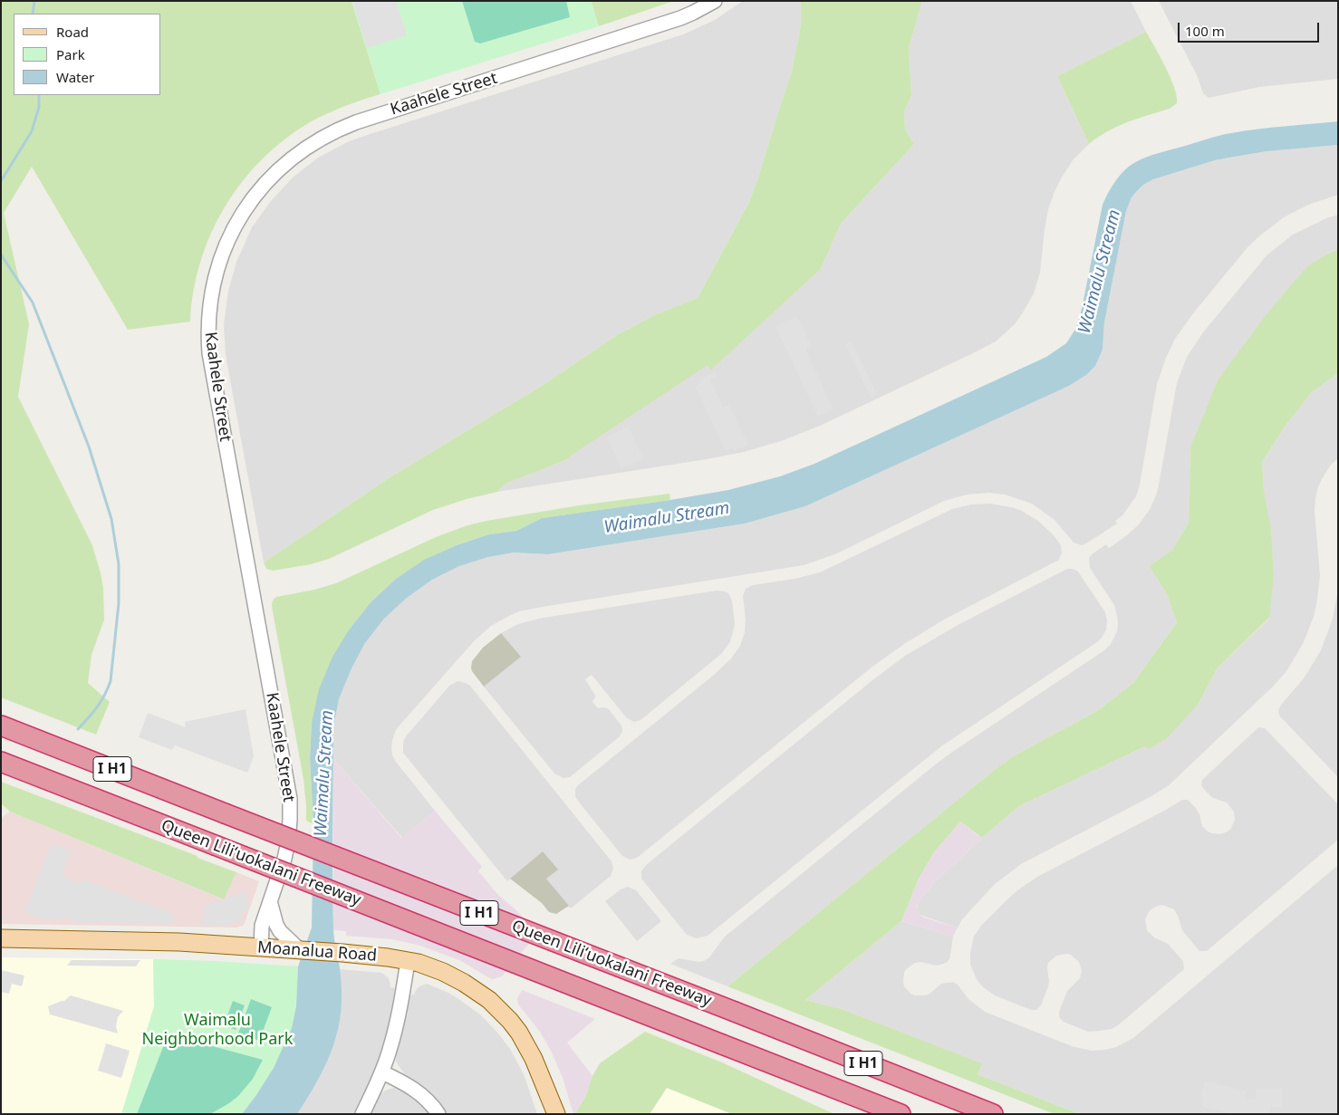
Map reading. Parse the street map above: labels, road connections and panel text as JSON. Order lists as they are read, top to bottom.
{
  "streets": {
    "highway": ["I H1", "Queen Liliʻuokalani Freeway"],
    "main road": ["Moanalua Road"],
    "street": ["Kaahele Street"]
  },
  "crossings": [
    ["Kaahele Street", "Moanalua Road"]
  ],
  "water": ["Waimalu Stream"],
  "parks": ["Waimalu Neighborhood Park"],
  "legend": ["Road", "Park", "Water"],
  "scale_bar": "100 m"
}
